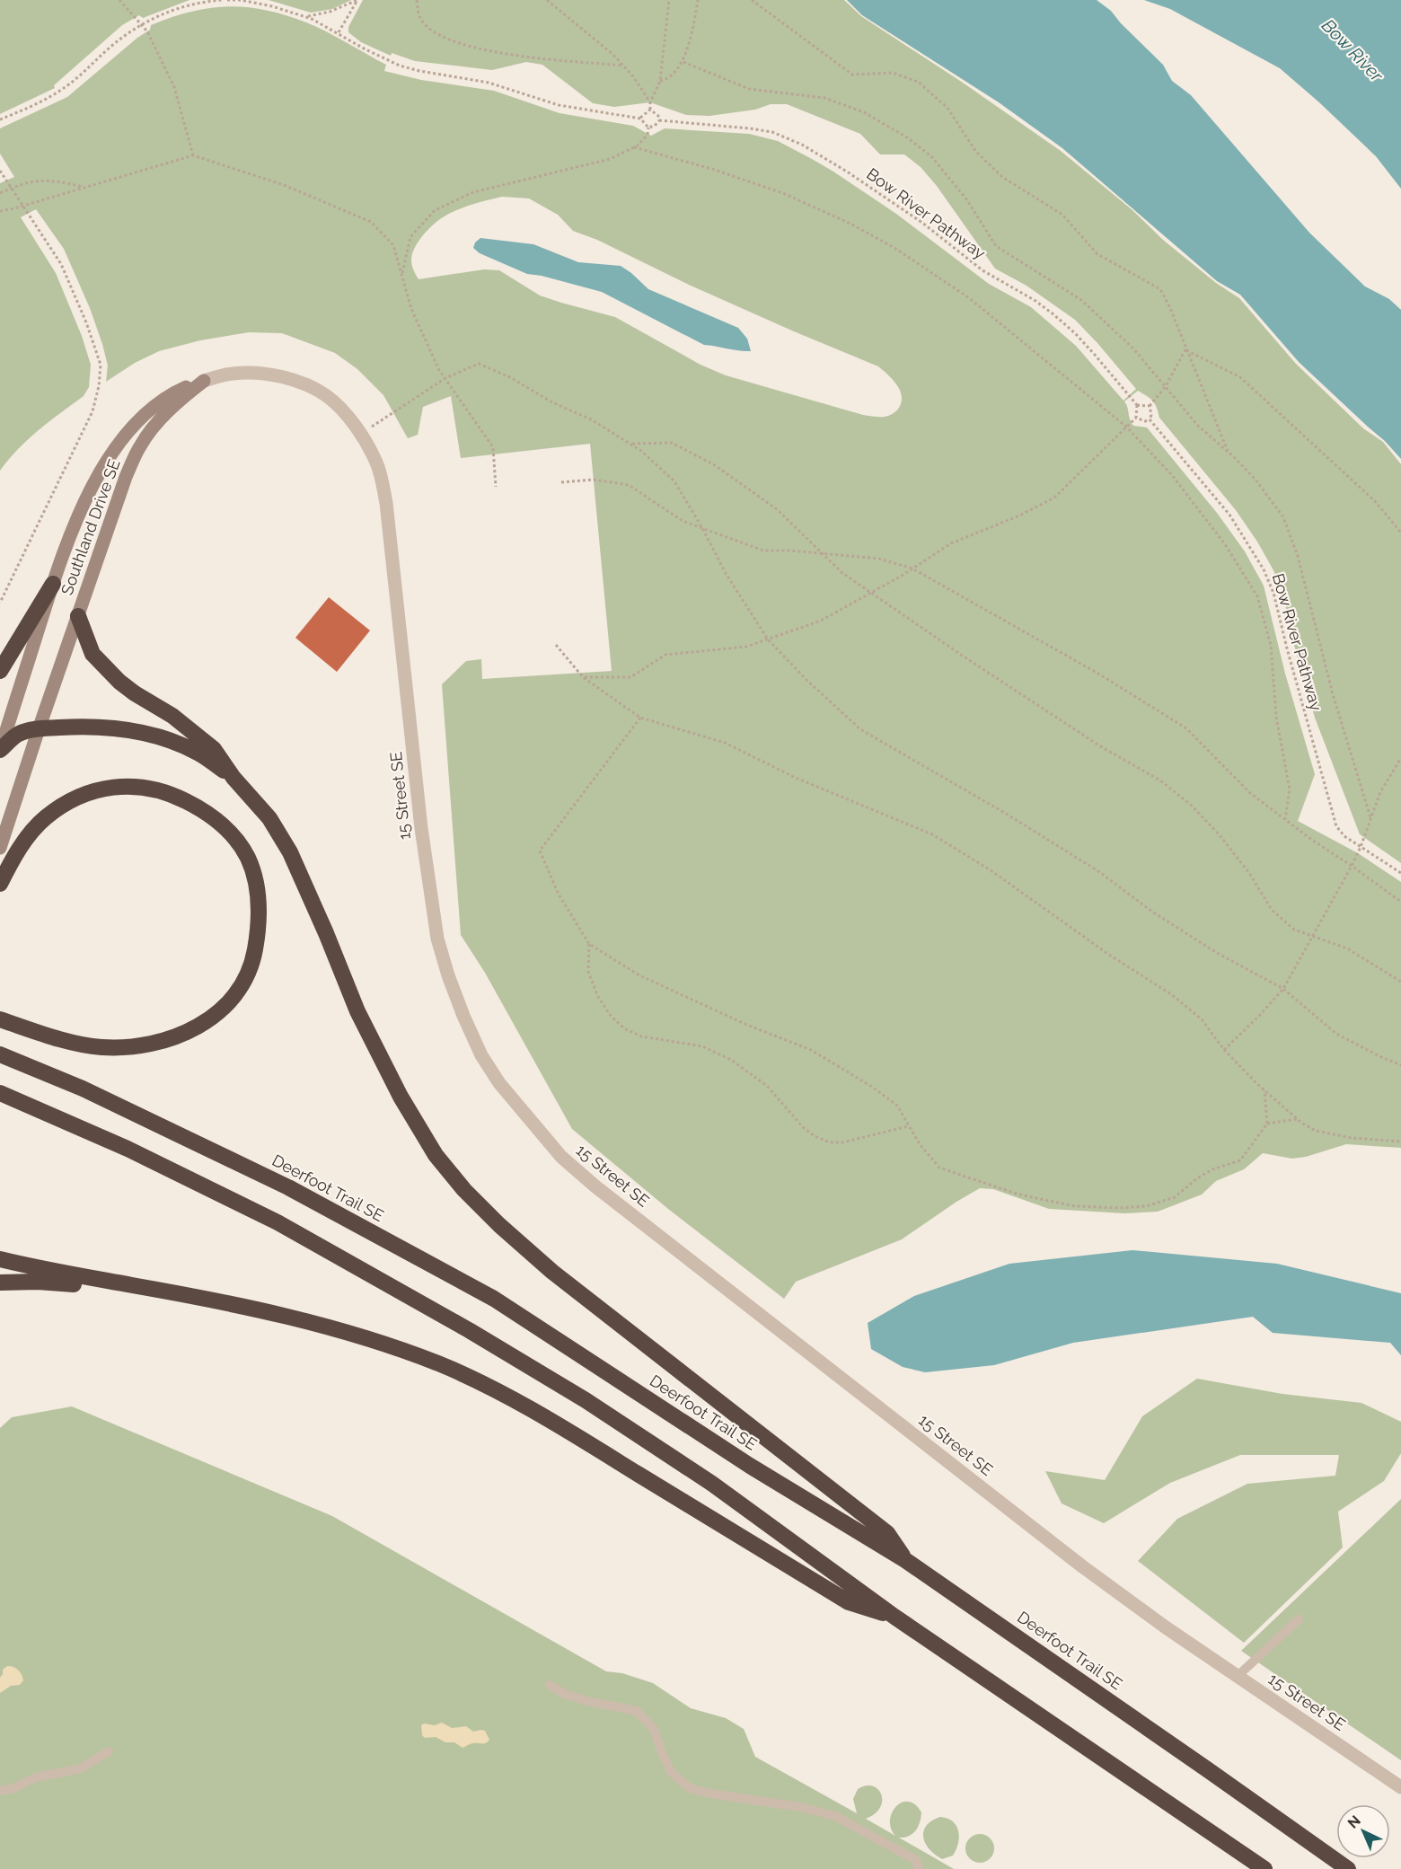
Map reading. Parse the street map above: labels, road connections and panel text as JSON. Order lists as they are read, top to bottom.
{
  "streets": {
    "highway": ["Deerfoot Trail SE"],
    "main road": ["Southland Drive SE"],
    "street": ["15 Street SE"],
    "path": ["Bow River Pathway"]
  },
  "crossings": [
    ["Southland Drive SE", "15 Street SE"]
  ],
  "water": ["Bow River"],
  "north": "top left"
}
